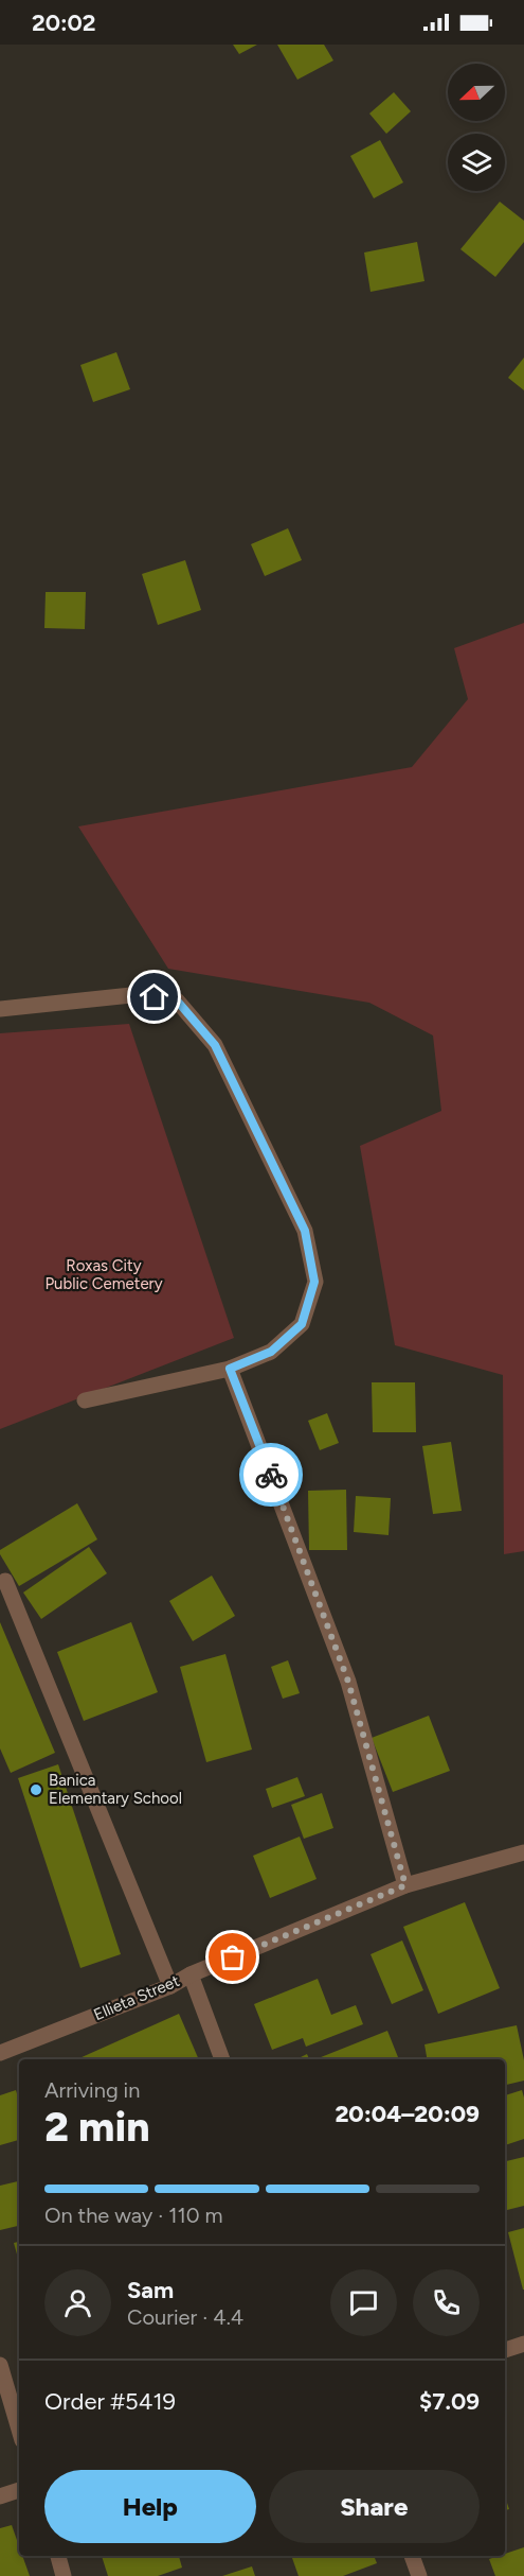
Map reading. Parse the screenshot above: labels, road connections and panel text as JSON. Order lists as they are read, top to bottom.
{
  "streets": {
    "street": ["Ellieta Street"]
  },
  "parks": ["Roxas City Public Cemetery"],
  "places": ["Banica Elementary School"],
  "north": "left",
  "page": {
    "status": "20:02",
    "heading": ["2 min", "Arriving in", "20:04–20:09"],
    "panel": [
      "Sam",
      "Courier · 4.4",
      "Order #5419",
      "$7.09"
    ],
    "bar": "On the way · 110 m",
    "buttons": ["Help", "Share"]
  }
}
